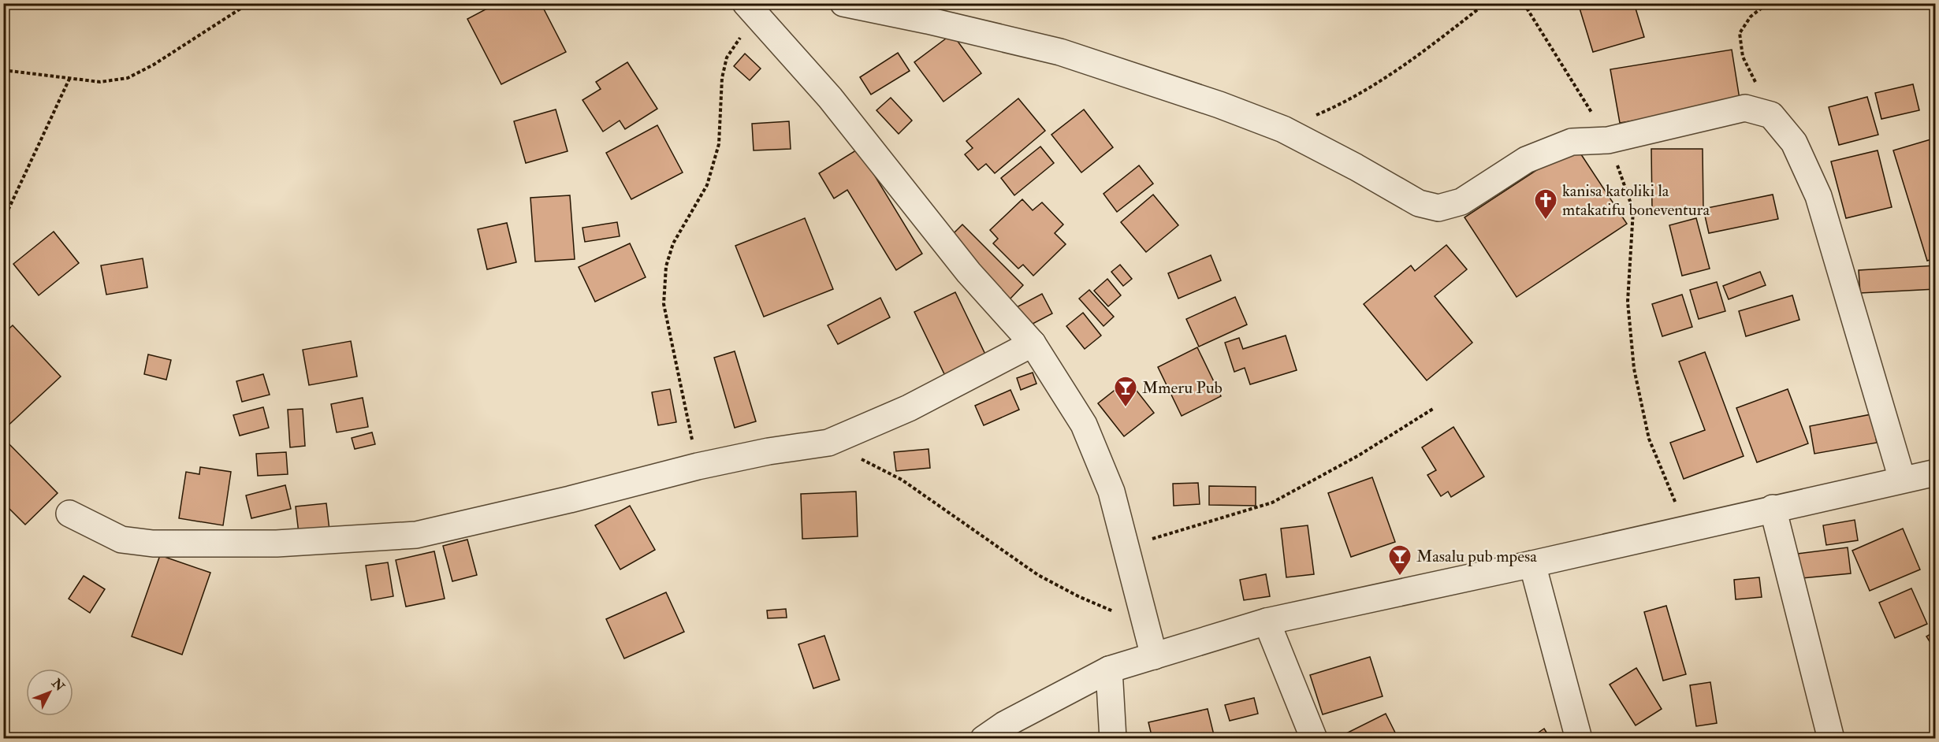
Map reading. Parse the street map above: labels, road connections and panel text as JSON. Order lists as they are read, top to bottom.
{
  "places": {
    "church": ["kanisa katoliki la mtakatifu boneventura"],
    "bar": ["Mmeru Pub", "Masalu pub mpesa"]
  },
  "north": "top right"
}
